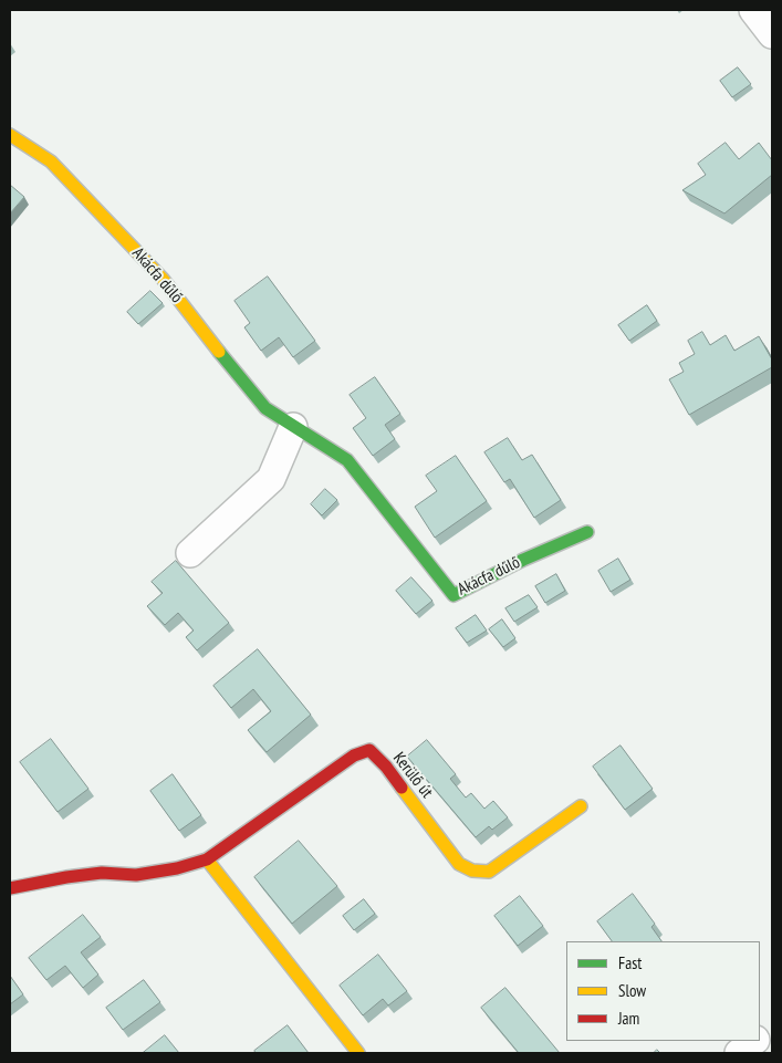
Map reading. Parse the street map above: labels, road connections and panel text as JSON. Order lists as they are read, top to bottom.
{
  "streets": {
    "street": ["Akácfa dűlő", "Kerülő út"]
  },
  "legend": ["Fast", "Slow", "Jam"]
}
